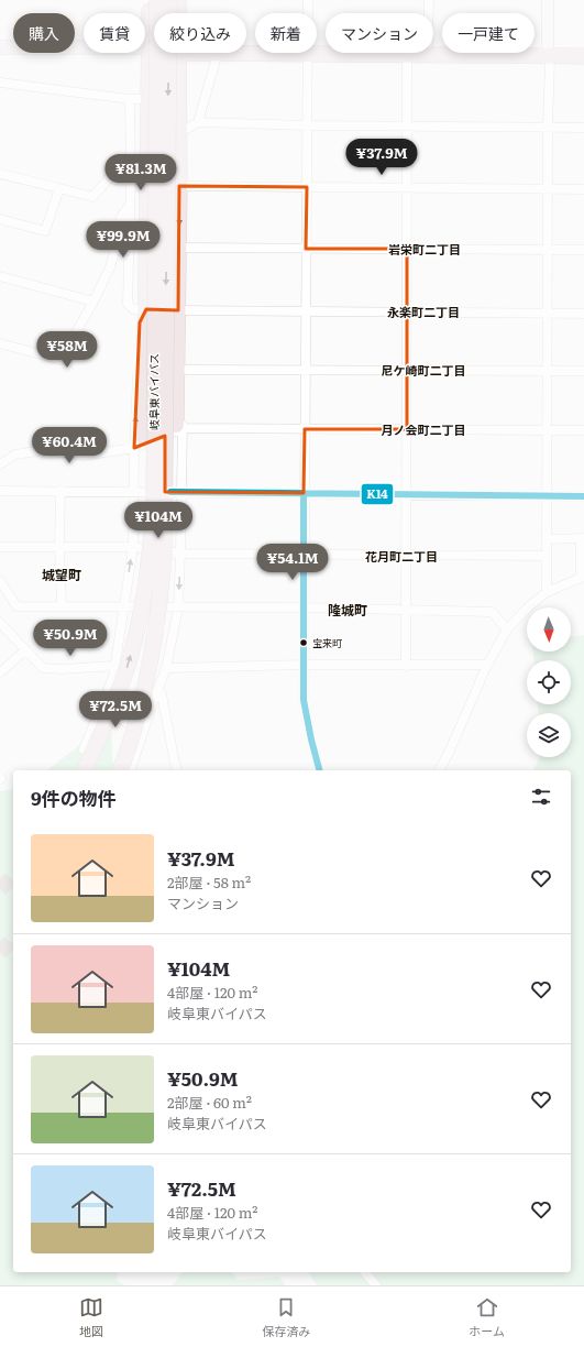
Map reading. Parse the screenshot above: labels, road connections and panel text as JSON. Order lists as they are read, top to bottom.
{
  "streets": {
    "highway": ["岐阜東バイパス"]
  },
  "districts": [
    "岩栄町二丁目",
    "永楽町二丁目",
    "尼ケ崎町二丁目",
    "月ノ会町二丁目",
    "花月町二丁目",
    "城望町",
    "隆城町"
  ],
  "places": ["宝来町"],
  "lines": ["transit line K14"],
  "north": "bottom",
  "page": {
    "chip": [
      "購入",
      "賃貸",
      "絞り込み",
      "新着",
      "マンション",
      "一戸建て"
    ],
    "price": [
      "¥37.9M",
      "¥81.3M",
      "¥99.9M",
      "¥58M",
      "¥60.4M",
      "¥104M",
      "¥54.1M",
      "¥50.9M",
      "¥72.5M"
    ],
    "heading": "9件の物件",
    "list": [
      {
        "name": "¥37.9M",
        "note": "2部屋 · 58 m² · マンション"
      },
      {
        "name": "¥104M",
        "note": "4部屋 · 120 m² · 岐阜東バイパス"
      },
      {
        "name": "¥50.9M",
        "note": "2部屋 · 60 m² · 岐阜東バイパス"
      },
      {
        "name": "¥72.5M",
        "note": "4部屋 · 120 m² · 岐阜東バイパス"
      }
    ],
    "tabs": ["地図", "保存済み", "ホーム"]
  }
}
